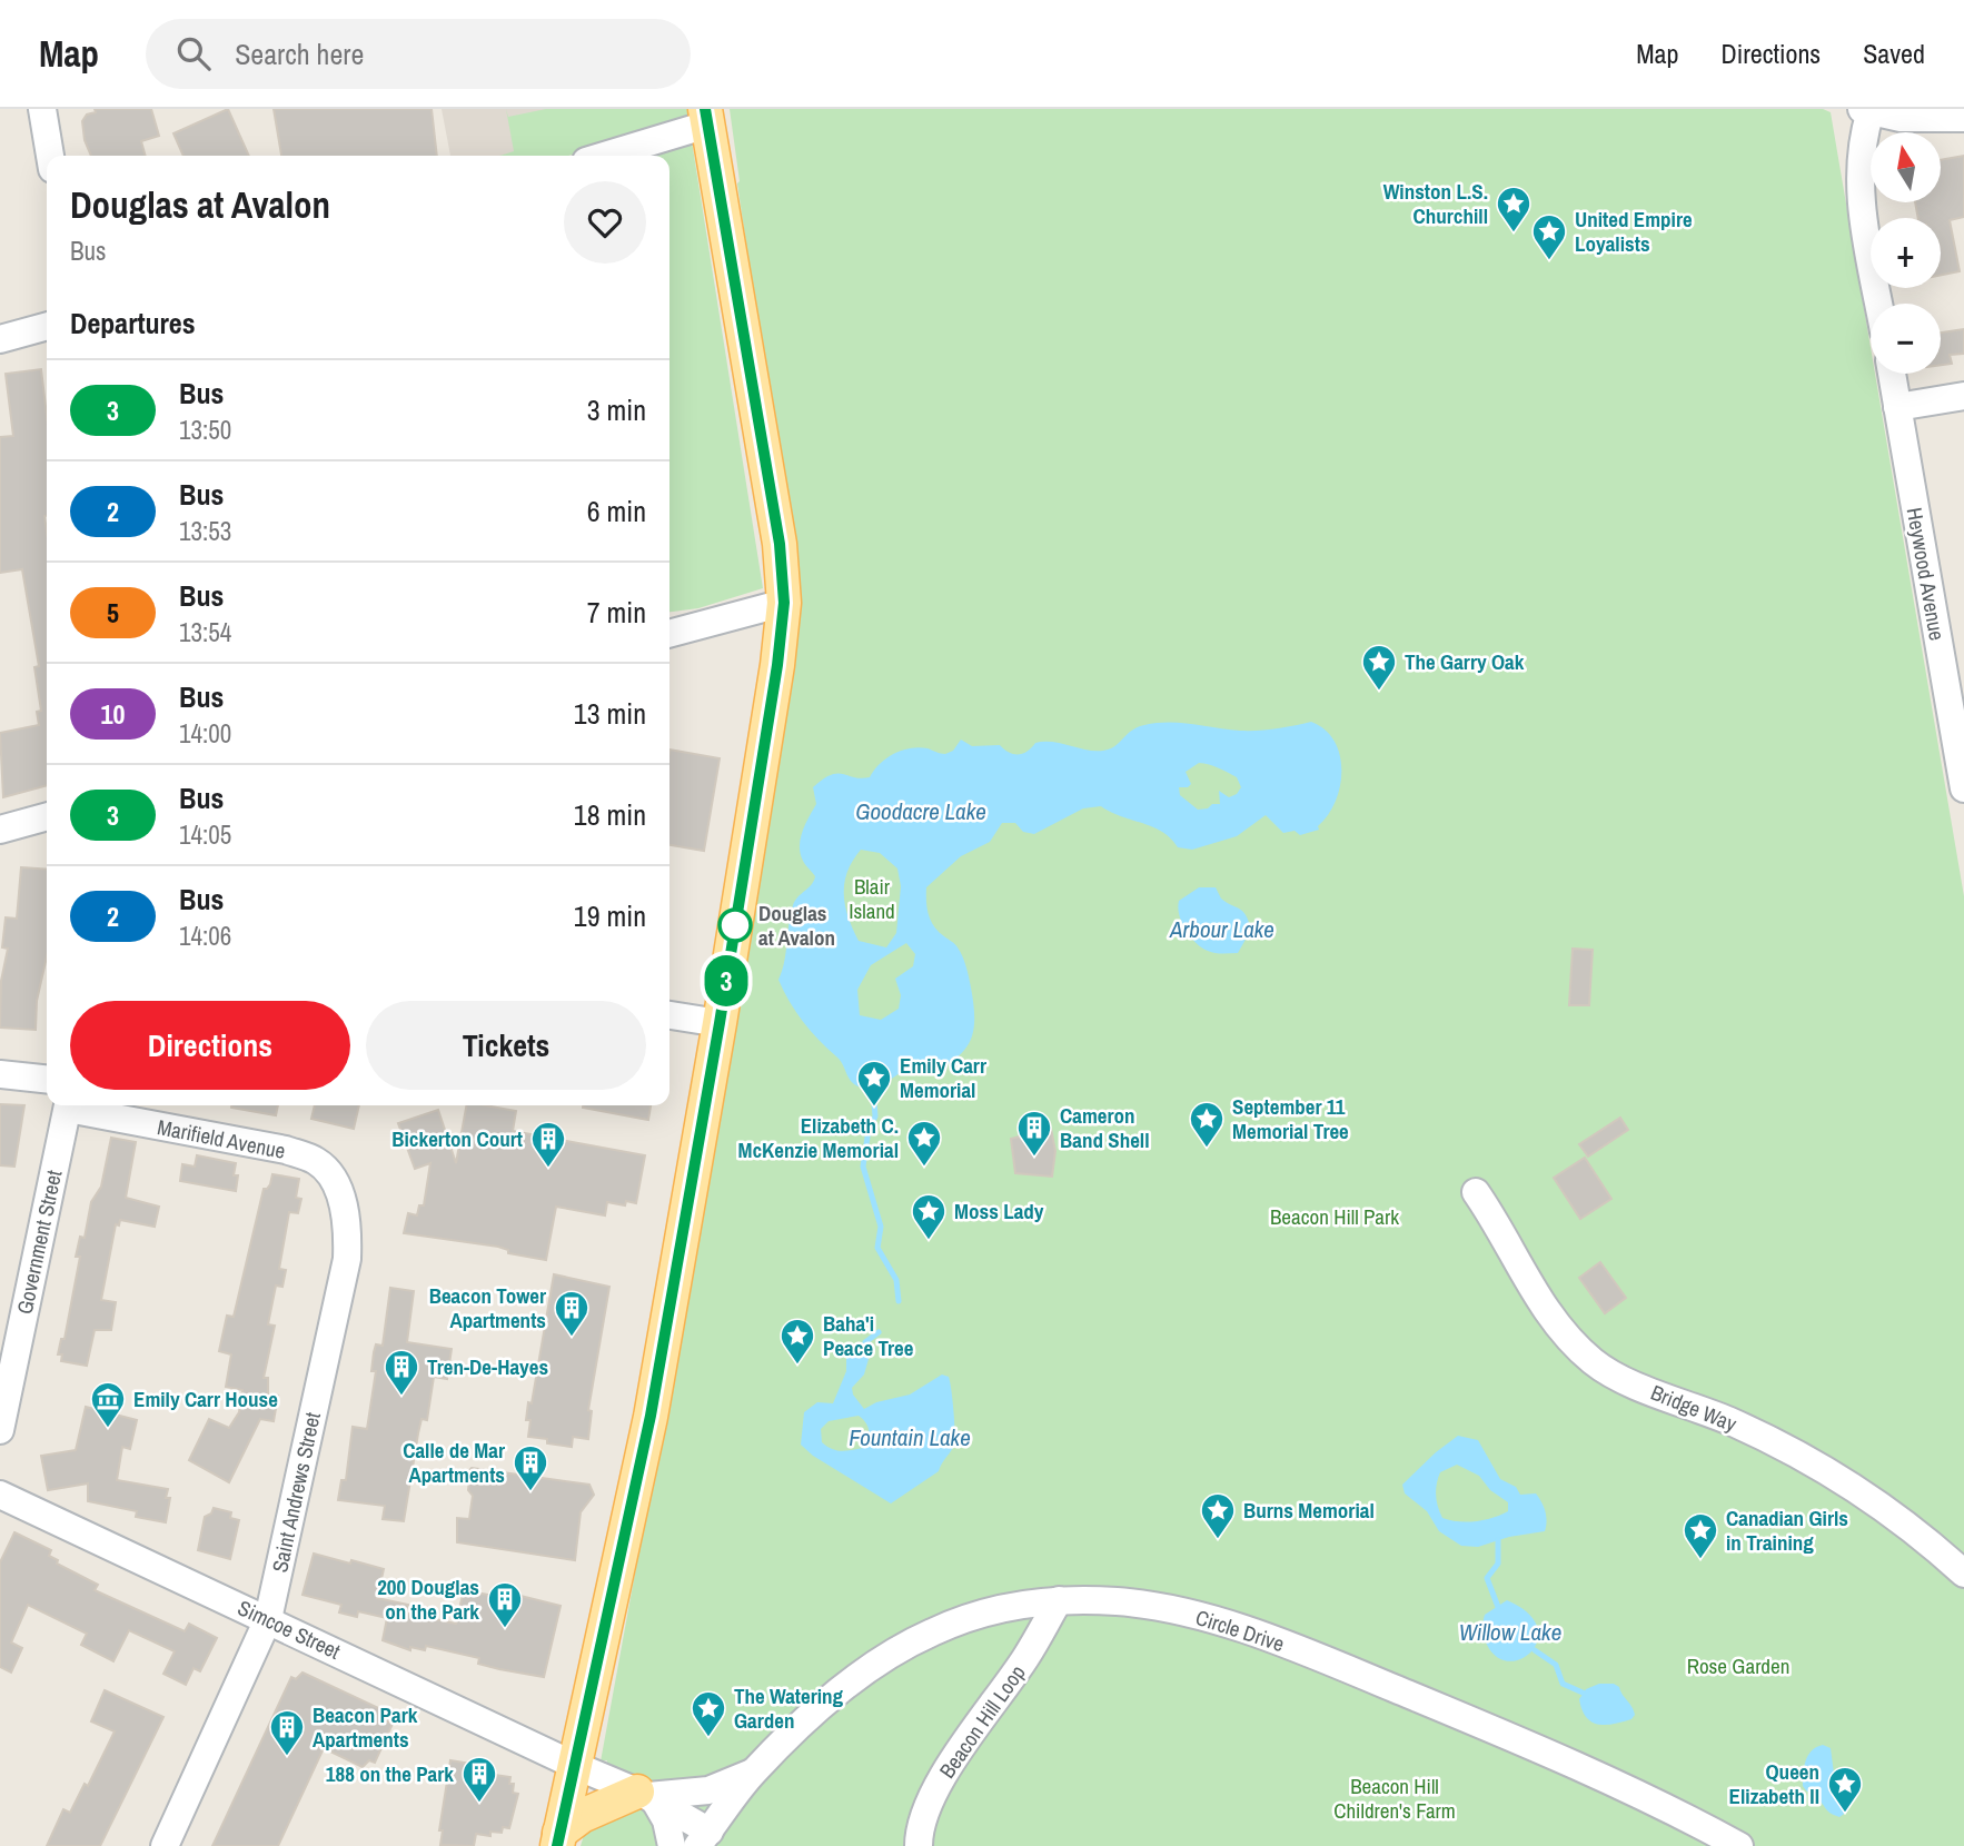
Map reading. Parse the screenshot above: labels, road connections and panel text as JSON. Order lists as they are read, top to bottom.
{
  "streets": {
    "street": [
      "Heywood Avenue",
      "Marifield Avenue",
      "Government Street",
      "Bridge Way",
      "Saint Andrews Street",
      "Simcoe Street",
      "Circle Drive",
      "Beacon Hill Loop"
    ]
  },
  "crossings": [
    ["Marifield Avenue", "Saint Andrews Street"],
    ["Saint Andrews Street", "Simcoe Street"],
    ["Simcoe Street", "Circle Drive"],
    ["Circle Drive", "Beacon Hill Loop"]
  ],
  "water": [
    "Goodacre Lake",
    "Arbour Lake",
    "Fountain Lake",
    "Willow Lake"
  ],
  "parks": [
    "Blair Island",
    "Beacon Hill Park",
    "Rose Garden",
    "Beacon Hill Children's Farm"
  ],
  "places": {
    "place": [
      "Winston L.S. Churchill",
      "United Empire Loyalists",
      "The Garry Oak",
      "Emily Carr Memorial",
      "September 11 Memorial Tree",
      "Elizabeth C. McKenzie Memorial",
      "Moss Lady",
      "Baha'i Peace Tree",
      "Burns Memorial",
      "Canadian Girls in Training",
      "The Watering Garden",
      "Queen Elizabeth II"
    ],
    "other": ["Douglas at Avalon"],
    "building": [
      "Cameron Band Shell",
      "Bickerton Court",
      "Beacon Tower Apartments",
      "Tren-De-Hayes",
      "Calle de Mar Apartments",
      "200 Douglas on the Park",
      "Beacon Park Apartments",
      "188 on the Park"
    ],
    "museum": ["Emily Carr House"]
  },
  "lines": ["bus line 3"],
  "north": "top",
  "page": {
    "header": "Map",
    "search": "Search here",
    "nav": ["Map", "Directions", "Saved"],
    "on_map": "3",
    "map_buttons": ["+", "−"],
    "heading": [
      ["Douglas at Avalon", "Bus"],
      "Departures"
    ],
    "list": [
      {
        "mark": "3",
        "name": "Bus",
        "note": "13:50",
        "value": "3 min"
      },
      {
        "mark": "2",
        "name": "Bus",
        "note": "13:53",
        "value": "6 min"
      },
      {
        "mark": "5",
        "name": "Bus",
        "note": "13:54",
        "value": "7 min"
      },
      {
        "mark": "10",
        "name": "Bus",
        "note": "14:00",
        "value": "13 min"
      },
      {
        "mark": "3",
        "name": "Bus",
        "note": "14:05",
        "value": "18 min"
      },
      {
        "mark": "2",
        "name": "Bus",
        "note": "14:06",
        "value": "19 min"
      }
    ],
    "buttons": ["Directions", "Tickets"]
  }
}
